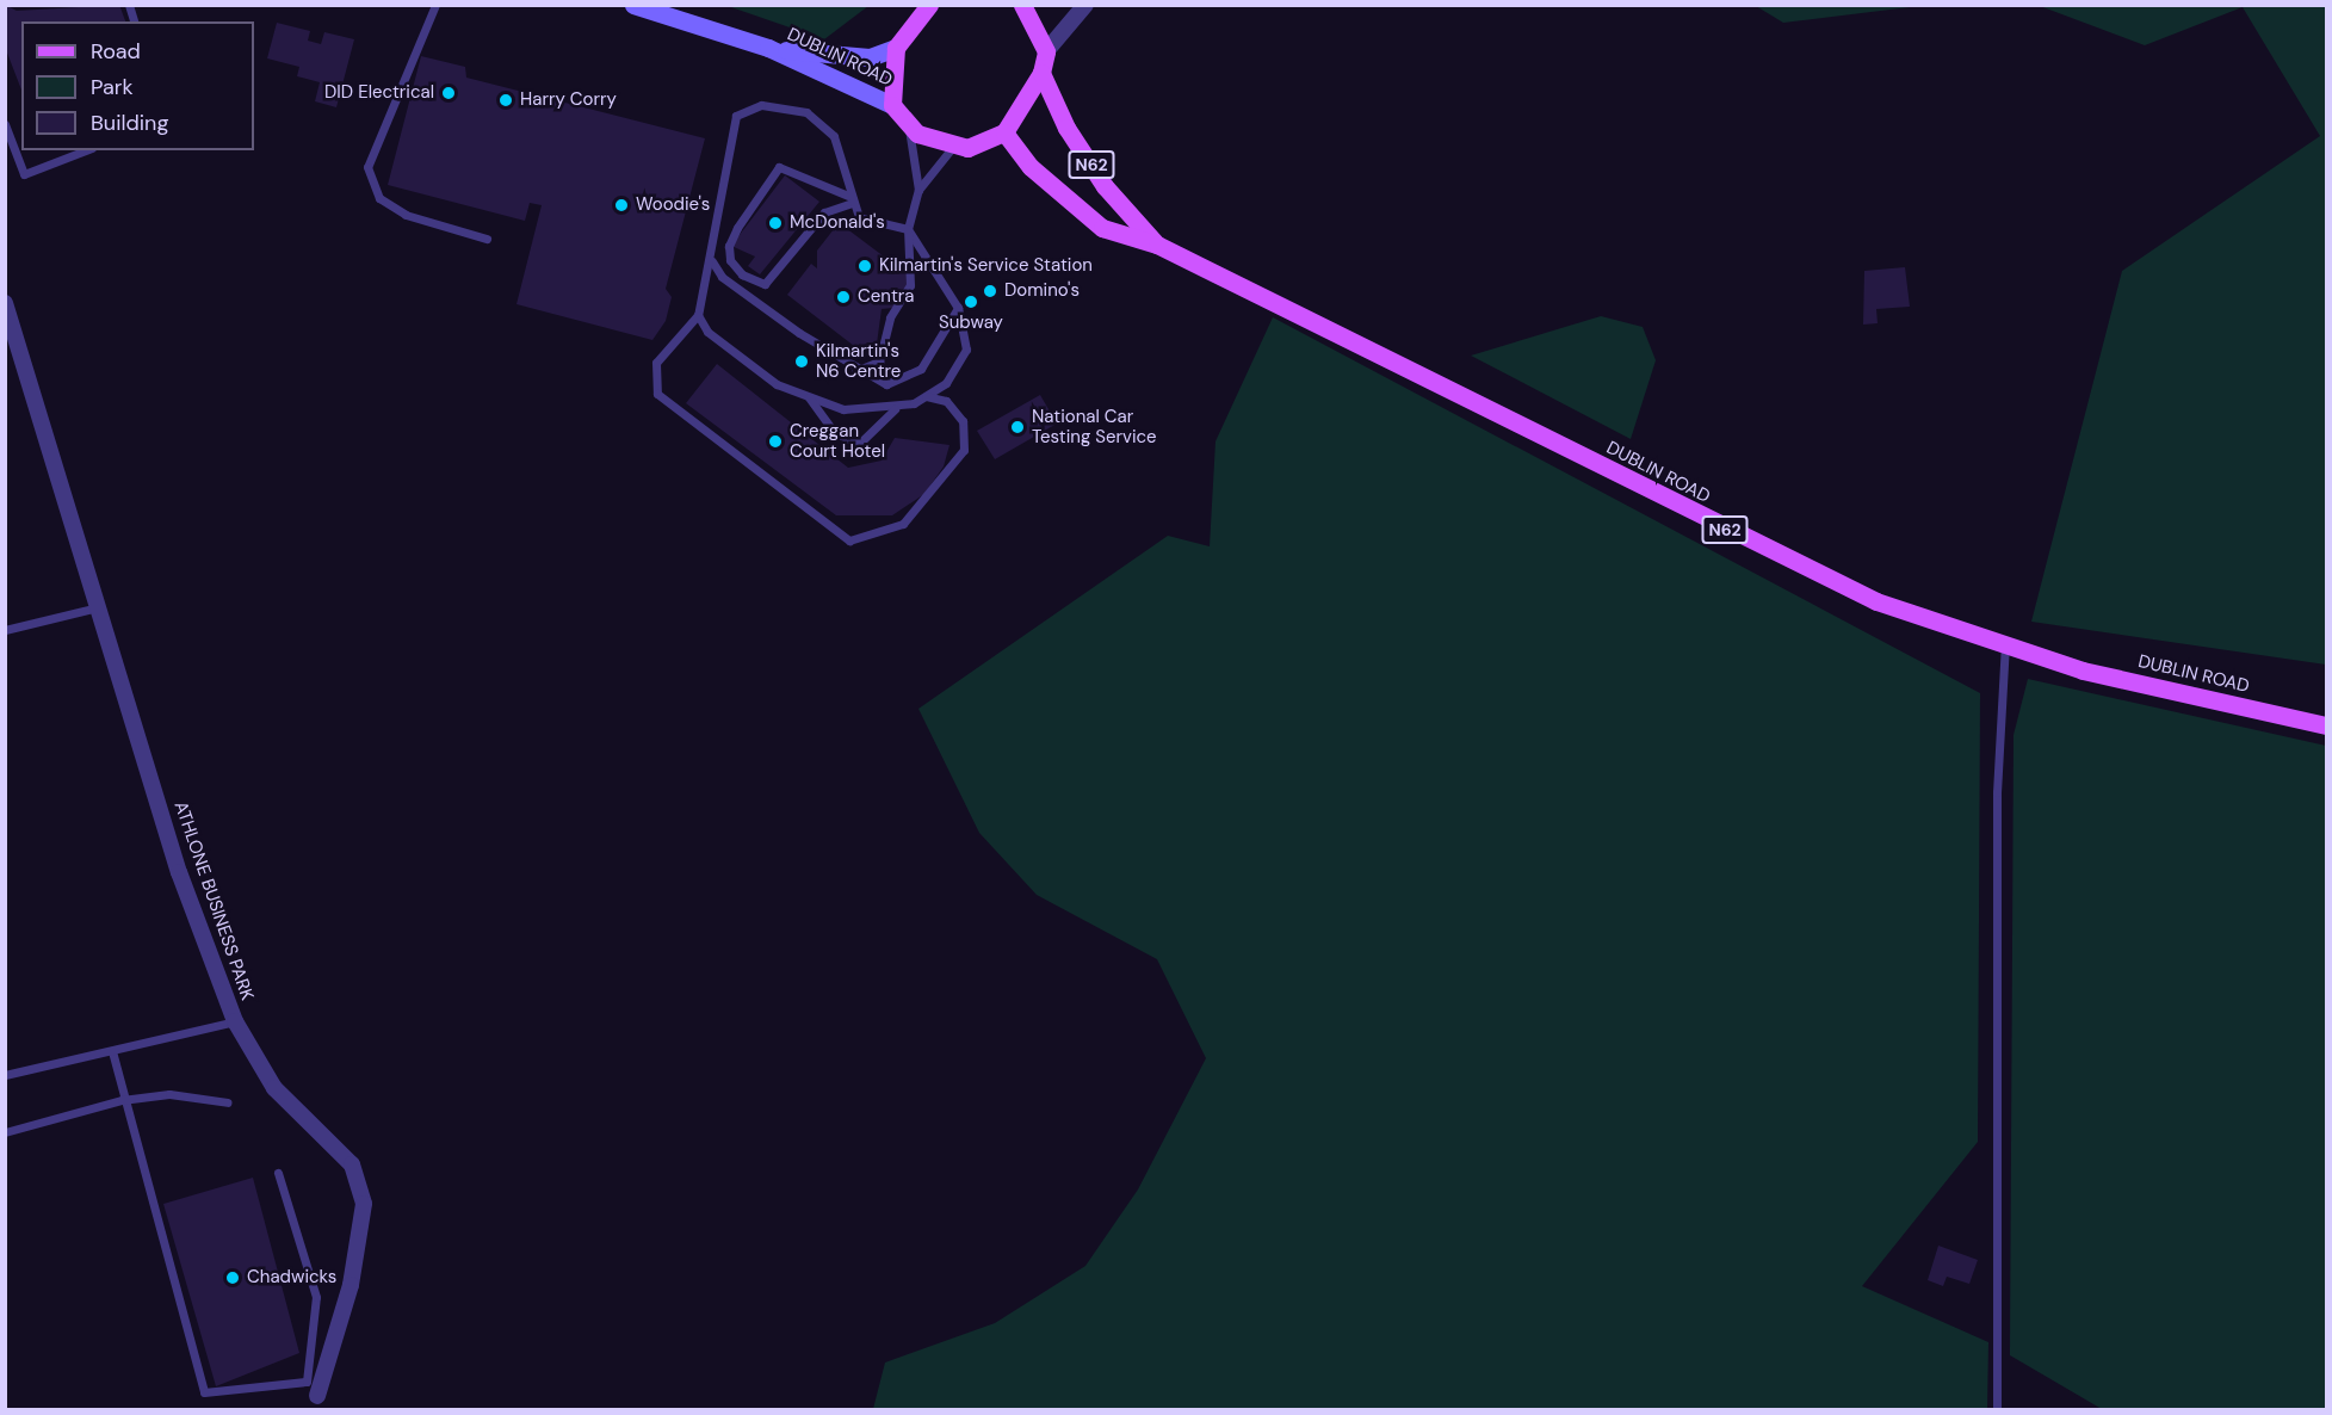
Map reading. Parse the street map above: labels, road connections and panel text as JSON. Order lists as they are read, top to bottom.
{
  "streets": {
    "main road": ["DUBLIN ROAD", "N62"],
    "street": ["ATHLONE BUSINESS PARK"]
  },
  "places": [
    "DID Electrical",
    "Harry Corry",
    "Woodie's",
    "McDonald's",
    "Kilmartin's Service Station",
    "Domino's",
    "Centra",
    "Subway",
    "Kilmartin's N6 Centre",
    "National Car Testing Service",
    "Creggan Court Hotel",
    "Chadwicks"
  ],
  "legend": ["Road", "Park", "Building"]
}
